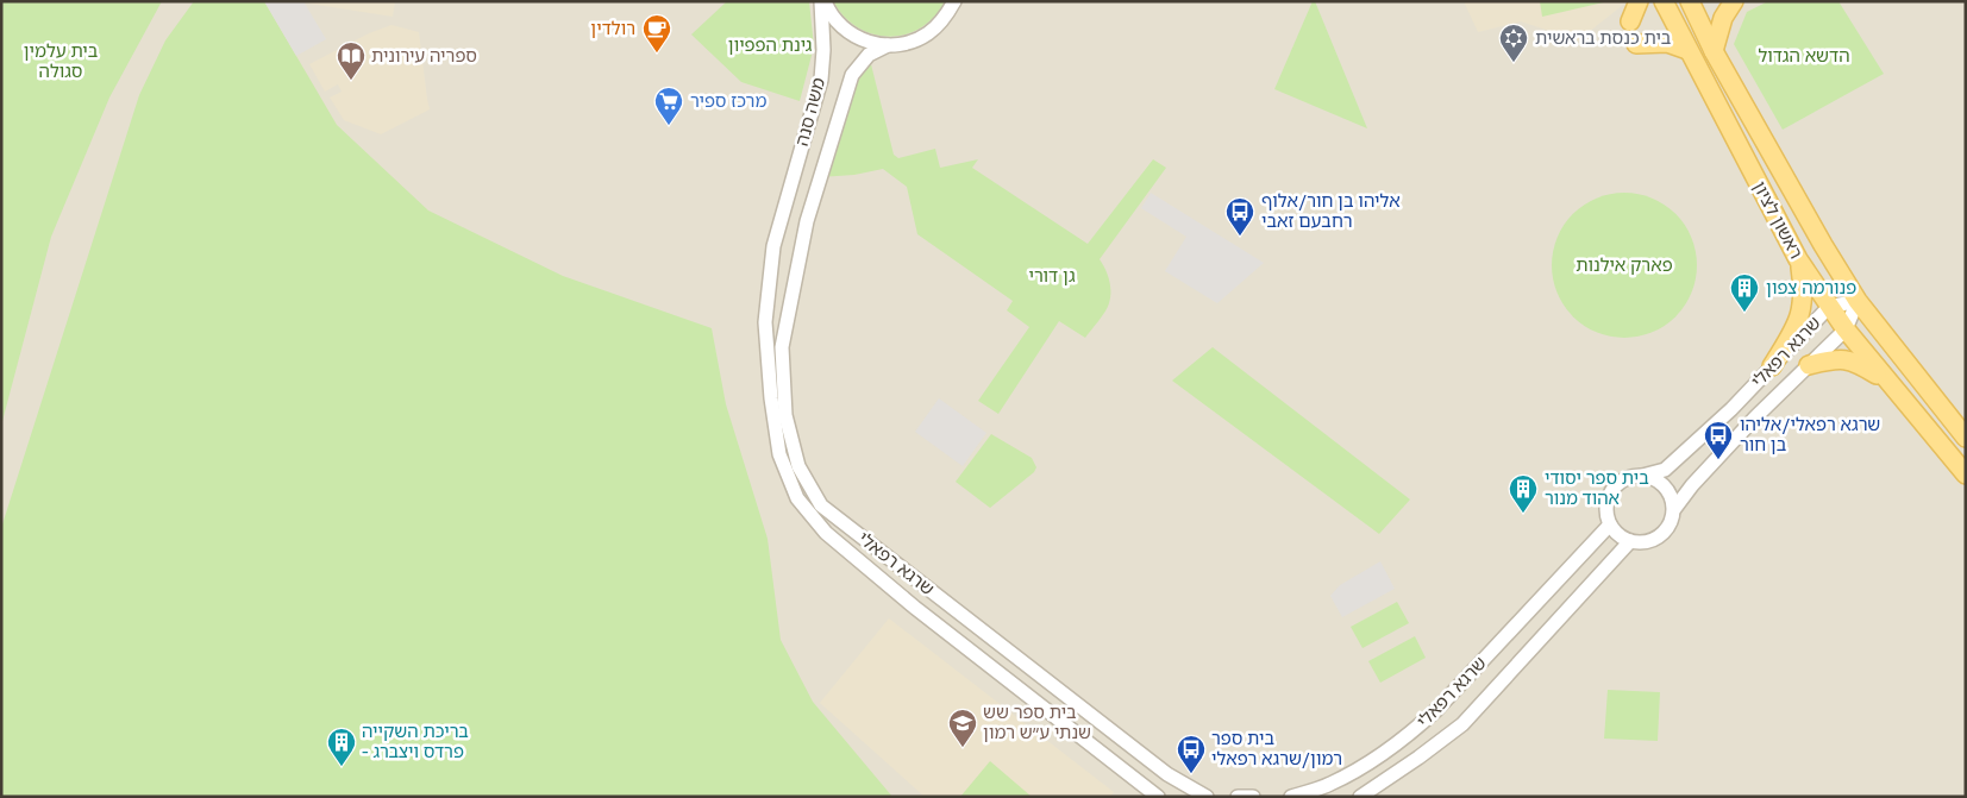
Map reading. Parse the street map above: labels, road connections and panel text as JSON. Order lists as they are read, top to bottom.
{
  "streets": {
    "main road": ["ראשון לציון"],
    "street": ["משה סנה", "שרגא רפאלי"]
  },
  "crossings": [
    ["משה סנה", "שרגא רפאלי"],
    ["ראשון לציון", "שרגא רפאלי"]
  ],
  "parks": [
    "גינת הפפיון",
    "בית עלמין סגולה",
    "הדשא הגדול",
    "פארק אילנות",
    "גן דורי"
  ],
  "places": {
    "cafe": ["רולדין"],
    "synagogue": ["בית כנסת בראשית"],
    "library": ["ספריה עירונית"],
    "supermarket": ["מרכז ספיר"],
    "bus stop": ["אליהו בן חור/אלוף רחבעם זאבי", "שרגא רפאלי/אליהו בן חור", "בית ספר רמון/שרגא רפאלי"],
    "building": ["פנורמה צפון", "בית ספר יסודי אהוד מנור", "בריכת השקייה - פרדס ויצברג"],
    "school or university": ["בית ספר שש שנתי ע״ש רמון"]
  }
}
